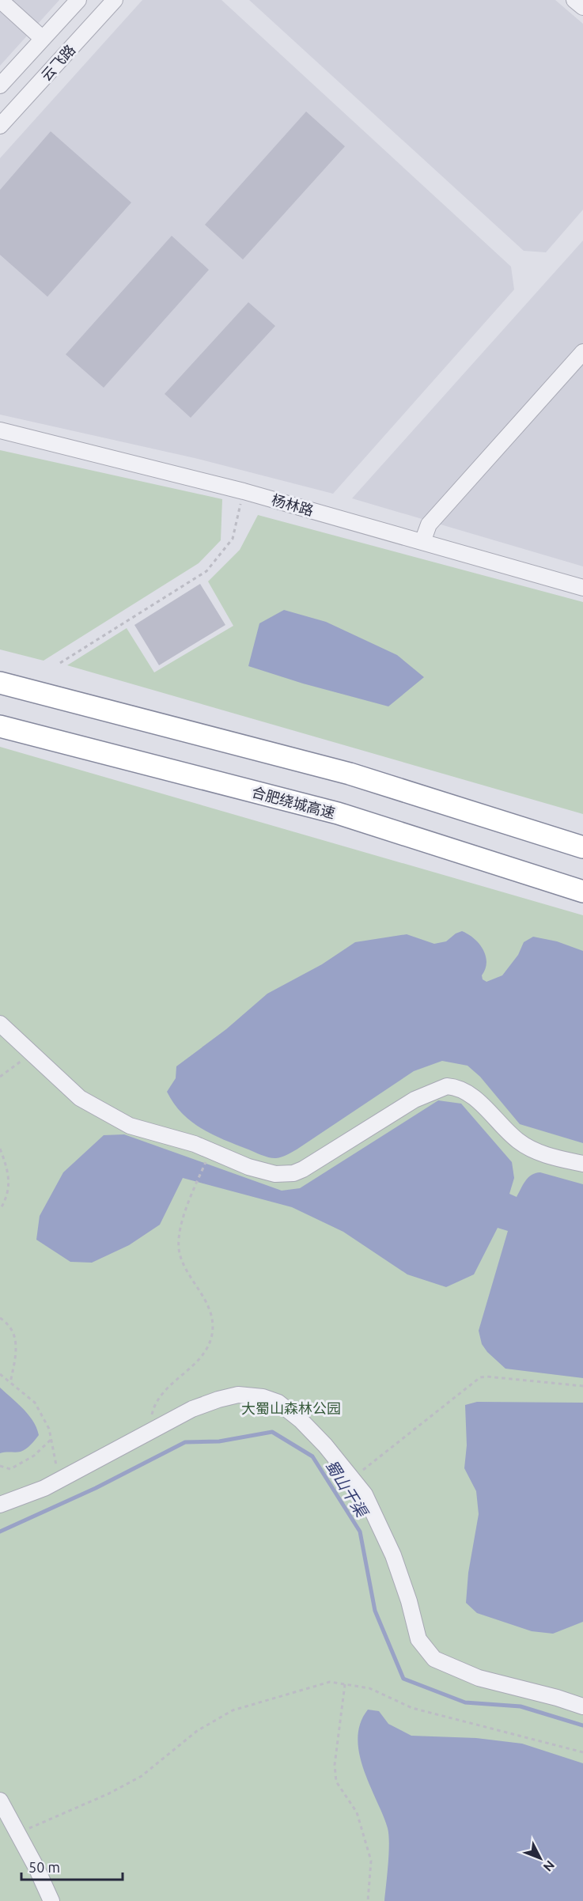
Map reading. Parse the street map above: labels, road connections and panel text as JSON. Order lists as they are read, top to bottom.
{
  "streets": {
    "highway": ["合肥绕城高速"],
    "street": ["云飞路", "杨林路"]
  },
  "water": ["蜀山干渠"],
  "parks": ["大蜀山森林公园"],
  "scale_bar": "50 m",
  "north": "bottom right"
}
